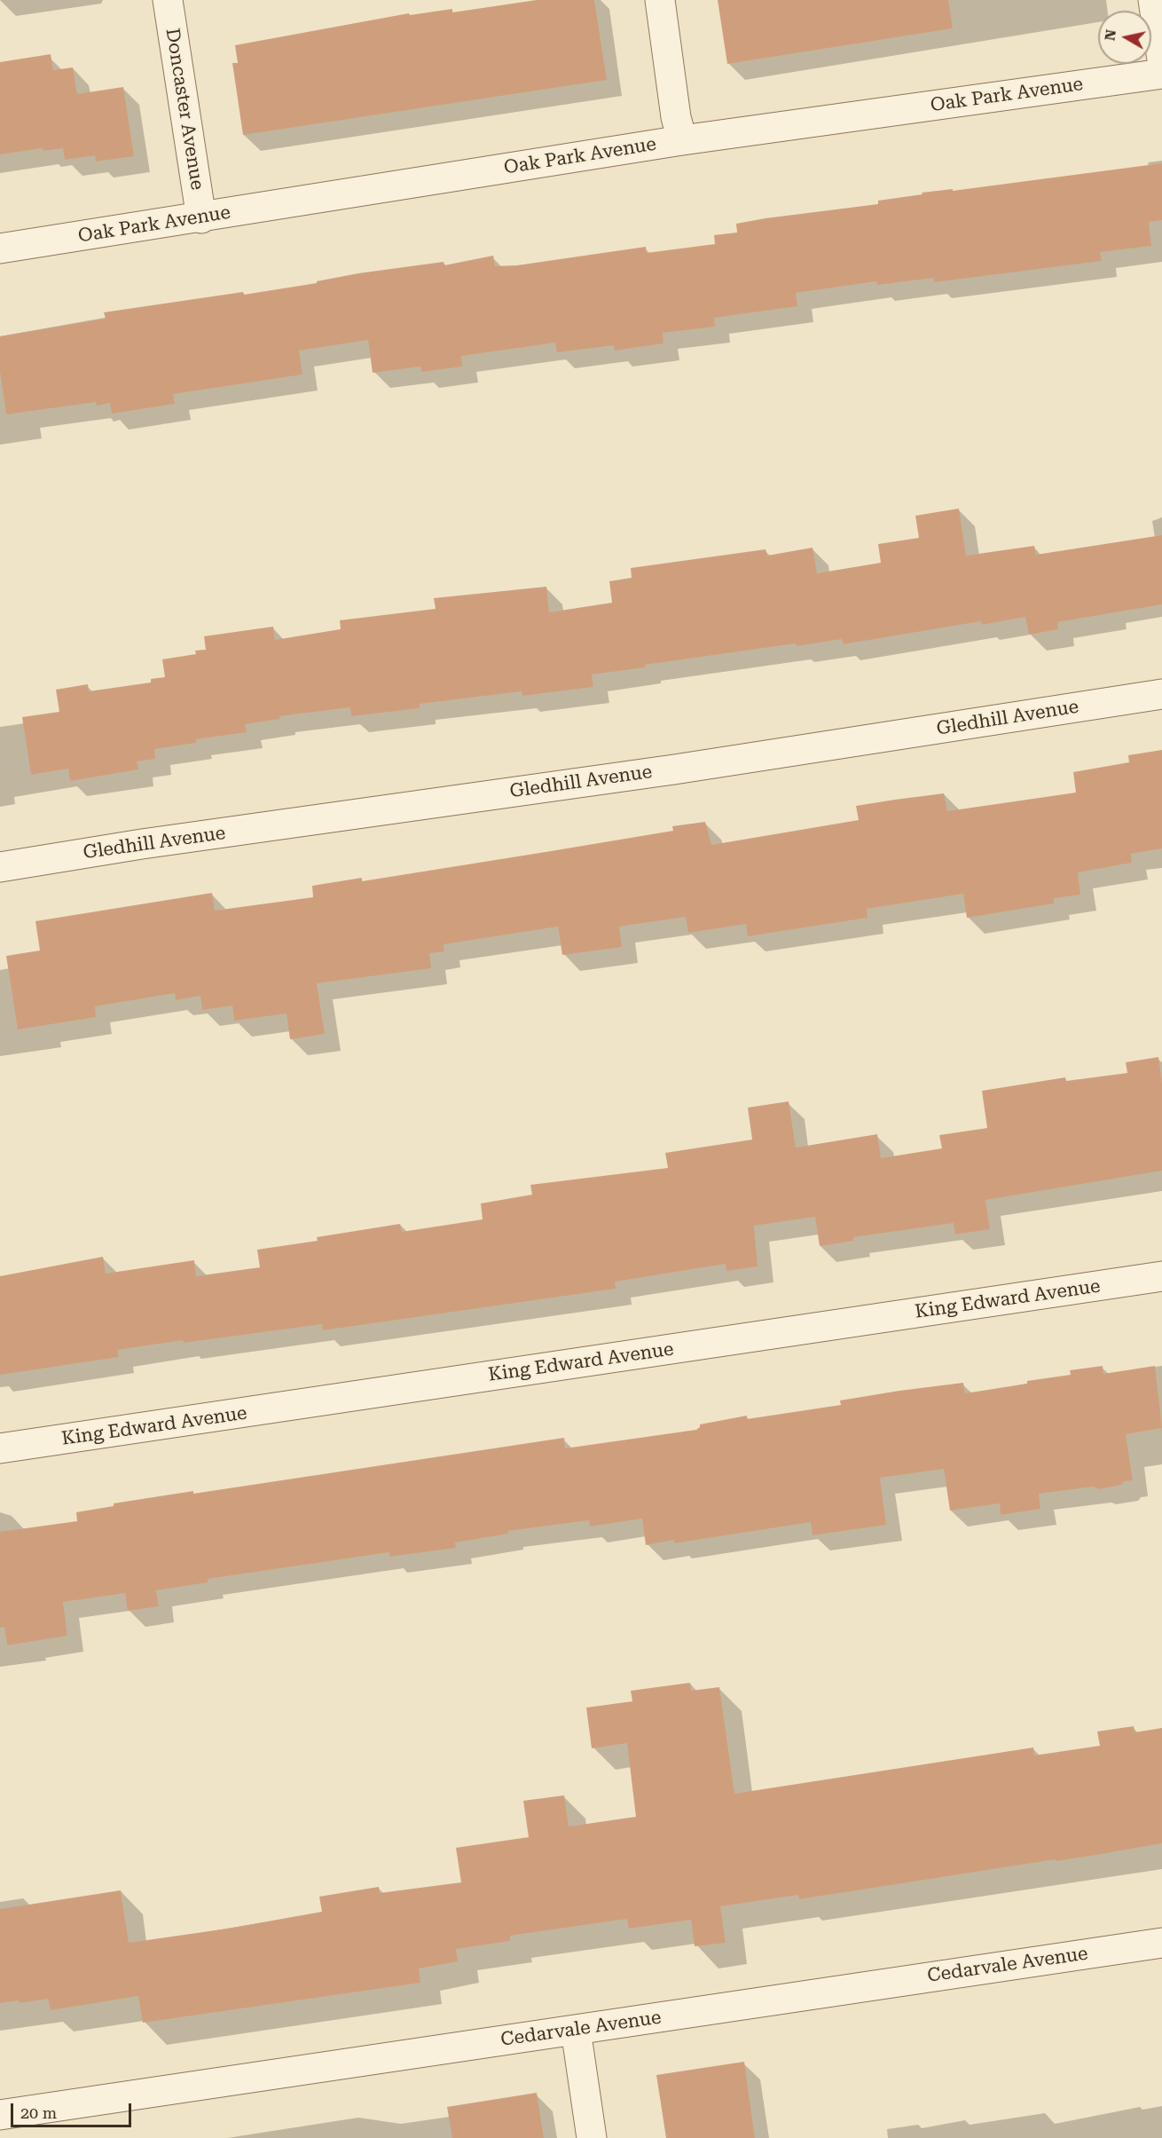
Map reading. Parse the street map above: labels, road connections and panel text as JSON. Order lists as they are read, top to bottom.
{
  "streets": {
    "street": [
      "Oak Park Avenue",
      "Doncaster Avenue",
      "Gledhill Avenue",
      "King Edward Avenue",
      "Cedarvale Avenue"
    ]
  },
  "crossings": [
    ["Oak Park Avenue", "Doncaster Avenue"]
  ],
  "scale_bar": "20 m",
  "north": "left"
}
